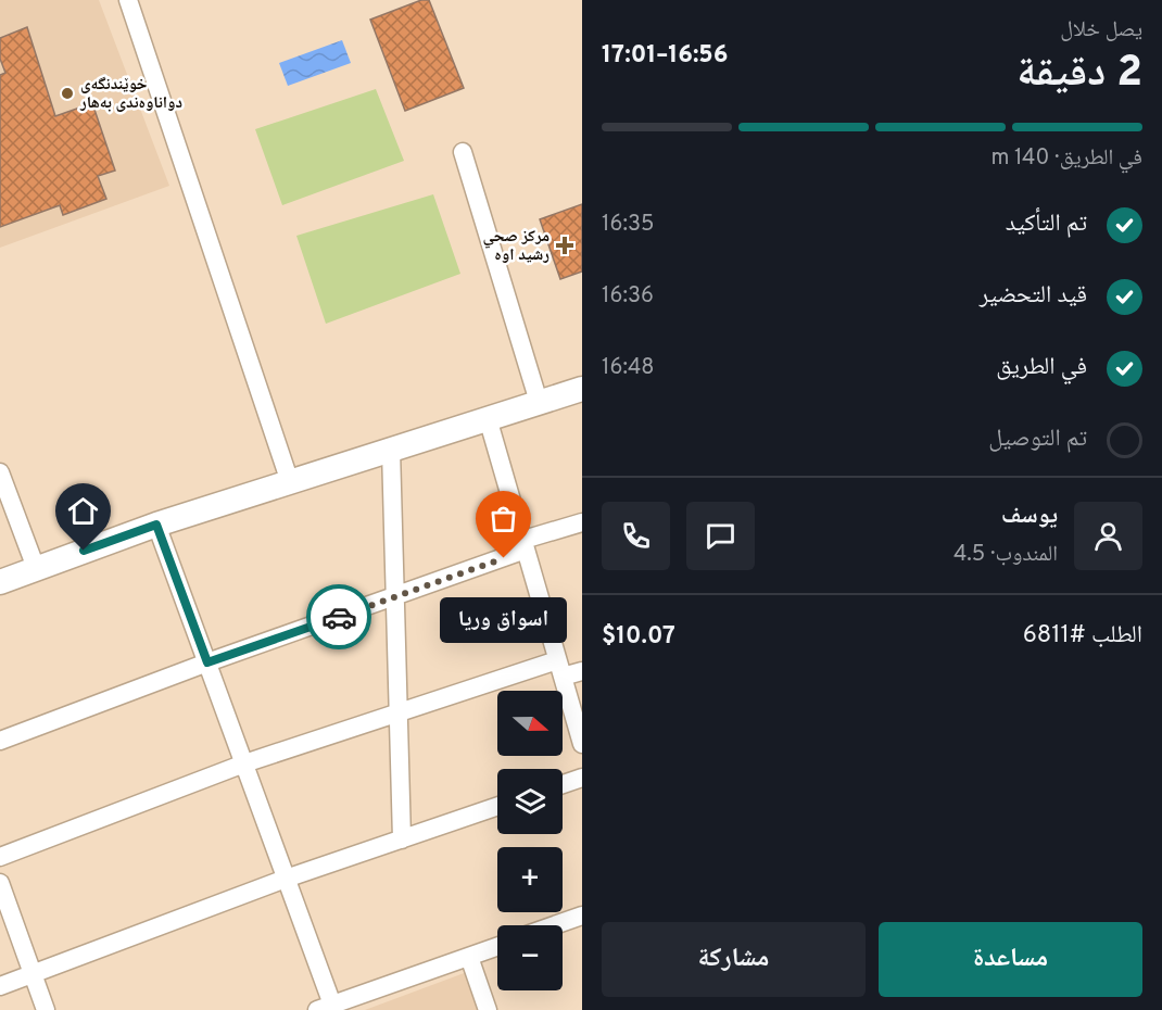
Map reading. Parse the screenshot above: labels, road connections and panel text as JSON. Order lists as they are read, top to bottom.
{
  "places": {
    "other": ["خوێندنگەی دواناوەندی بەهار", "اسواق وريا"],
    "health": ["مركز صحي رشيد اوه"]
  },
  "north": "right",
  "page": {
    "heading": ["2 دقيقة", "يصل خلال", "16:56–17:01"],
    "panel": [
      "يوسف",
      "المندوب · 4.5",
      "الطلب #6811",
      "$10.07"
    ],
    "bar": "في الطريق · 140 m",
    "list": [
      ["تم التأكيد", "16:35"],
      ["قيد التحضير", "16:36"],
      ["في الطريق", "16:48"],
      "تم التوصيل"
    ],
    "bubble": "اسواق وريا",
    "map_buttons": ["+", "−"],
    "buttons": ["مساعدة", "مشاركة"]
  }
}
